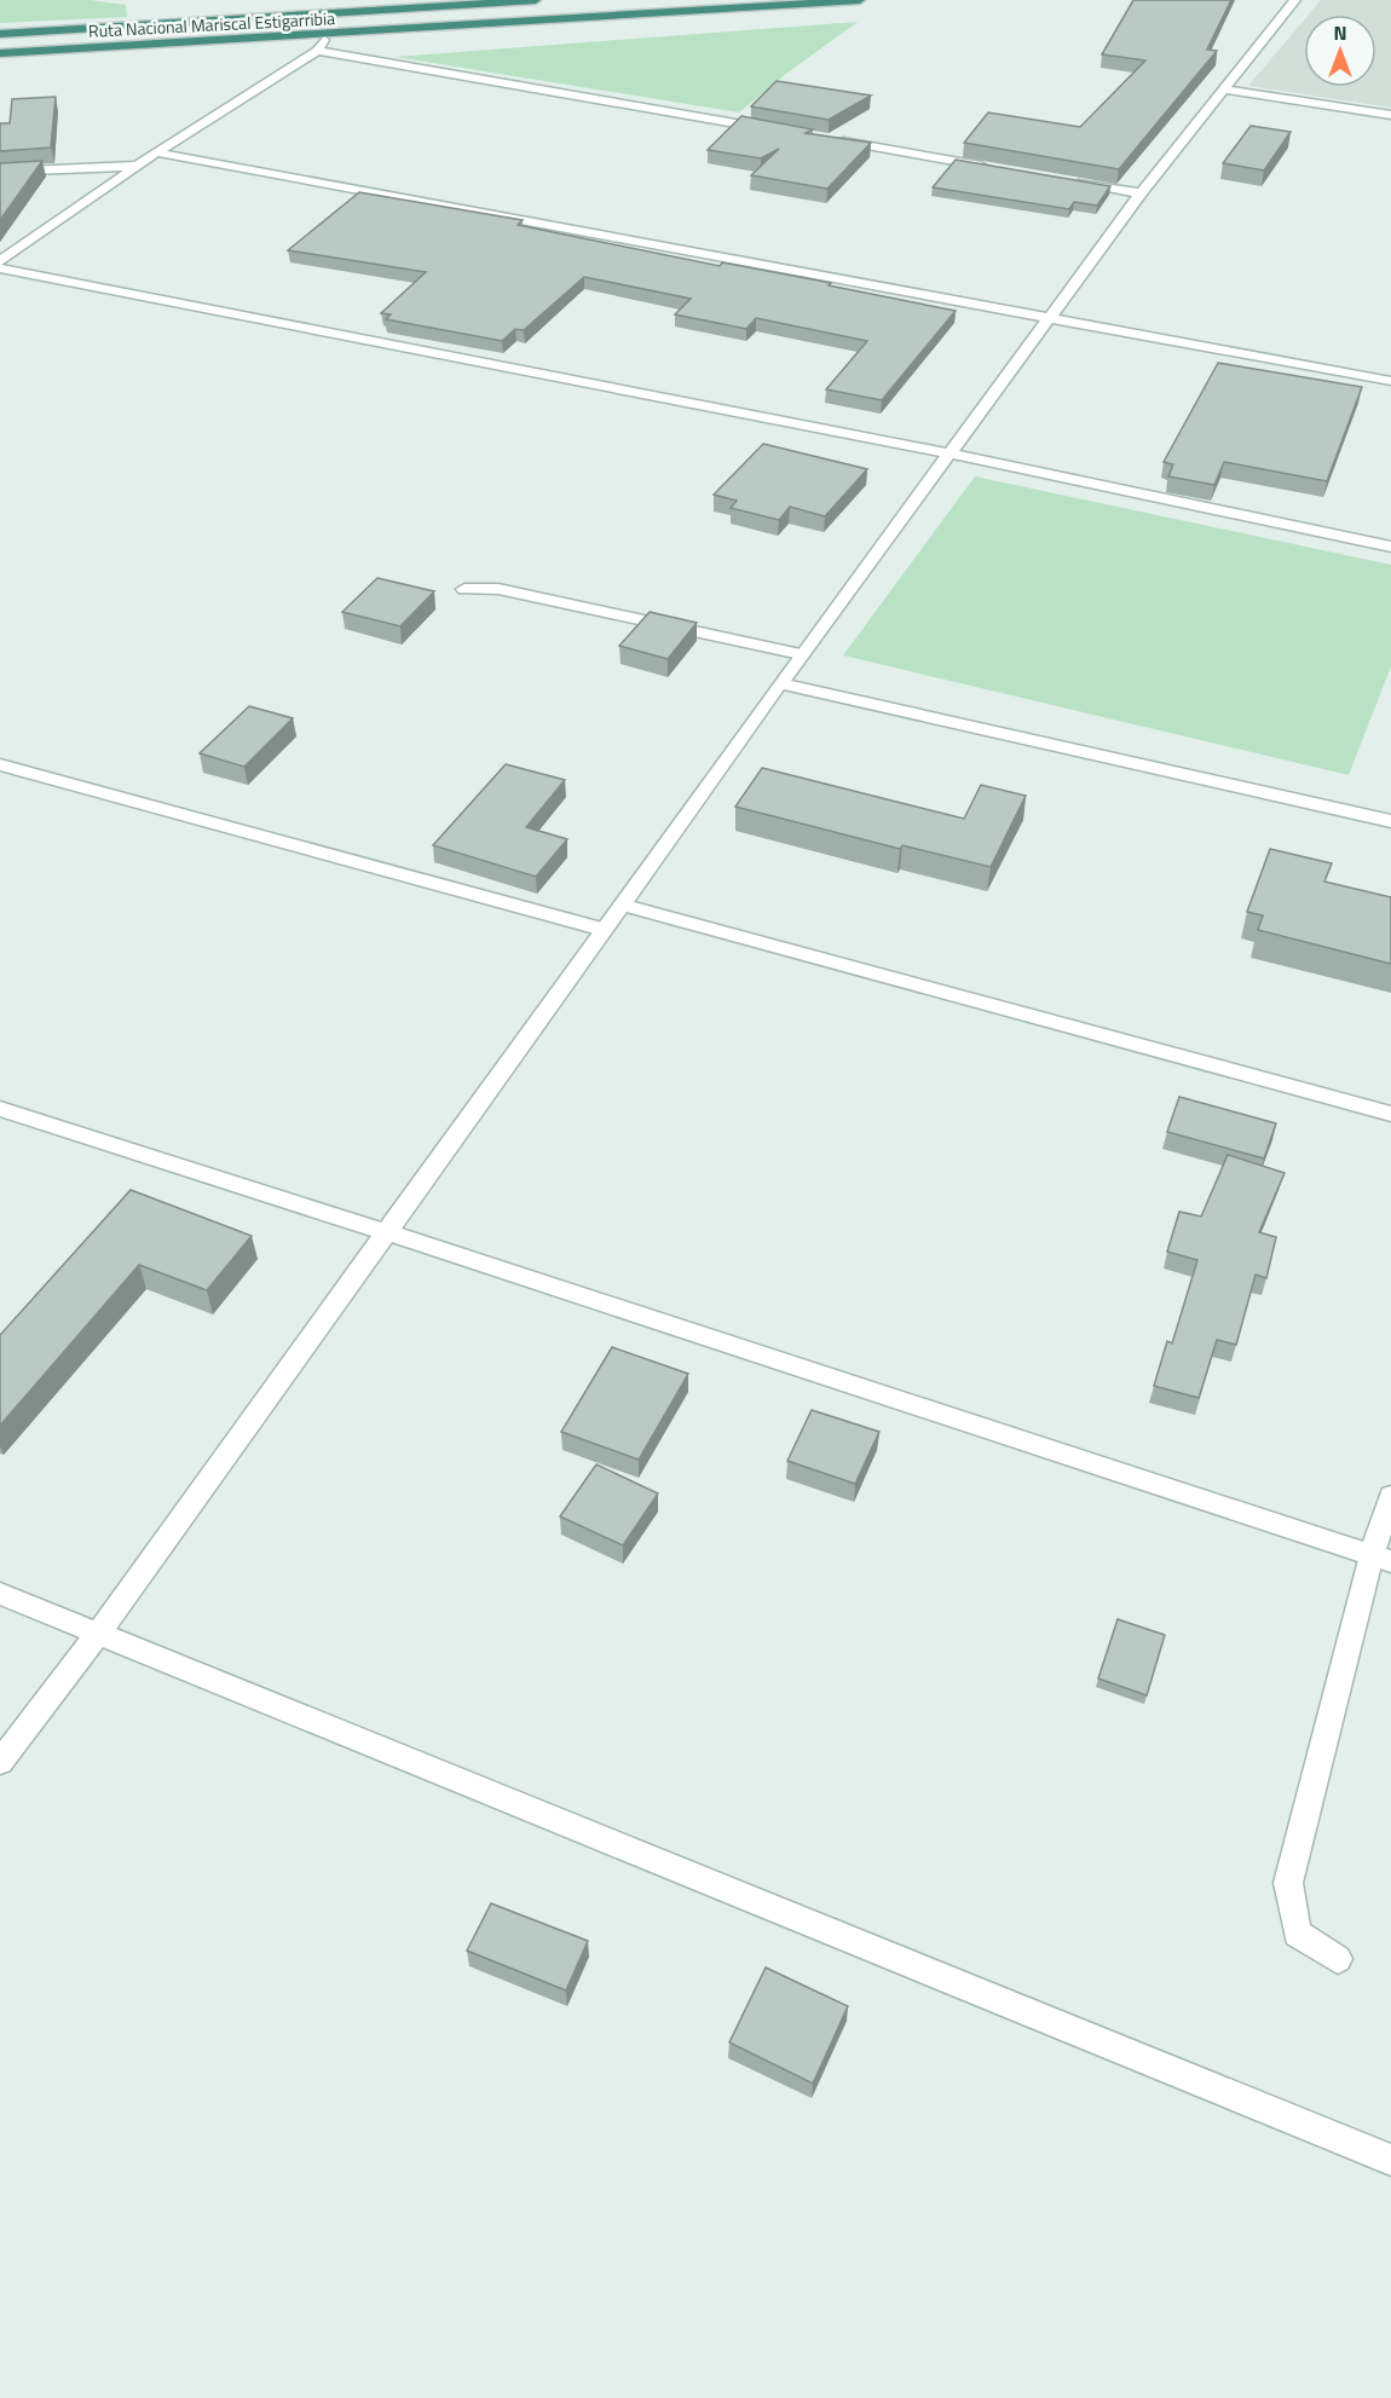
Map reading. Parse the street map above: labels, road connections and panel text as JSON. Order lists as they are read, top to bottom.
{
  "streets": {
    "highway": ["Ruta Nacional Mariscal Estigarribia"]
  },
  "north": "top"
}
